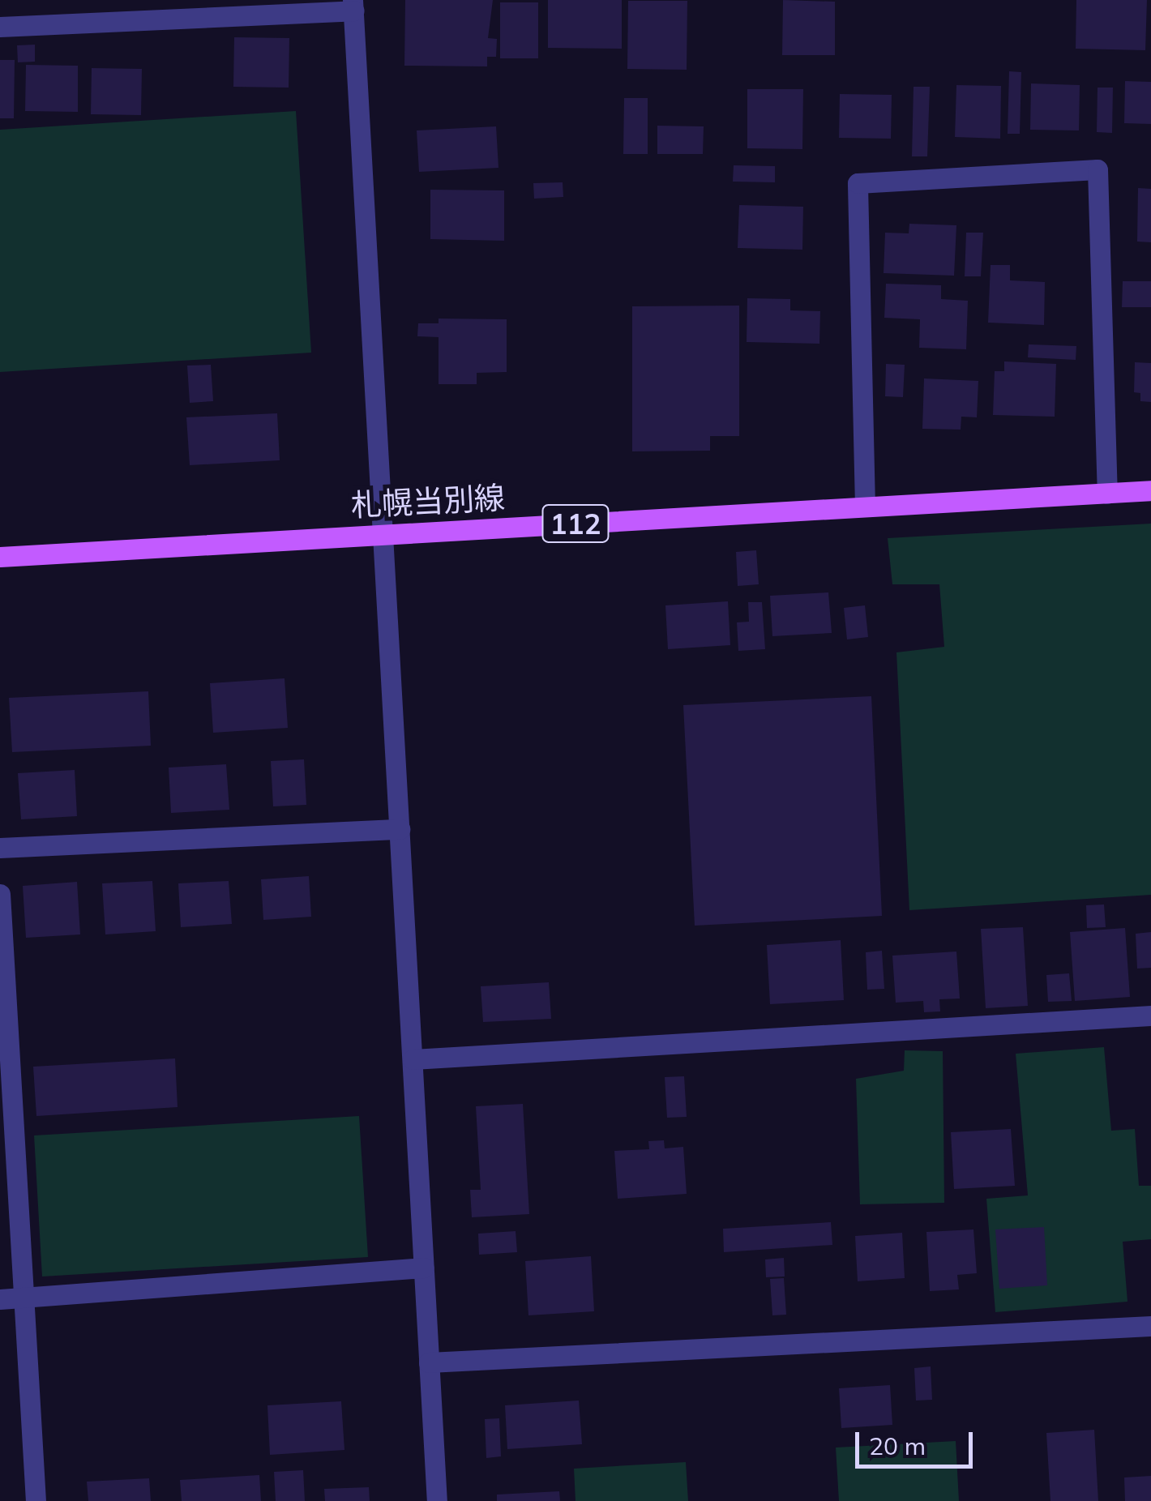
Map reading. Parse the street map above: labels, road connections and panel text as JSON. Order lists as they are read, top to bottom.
{
  "streets": {
    "main road": ["札幌当別線", "112"]
  },
  "scale_bar": "20 m"
}
